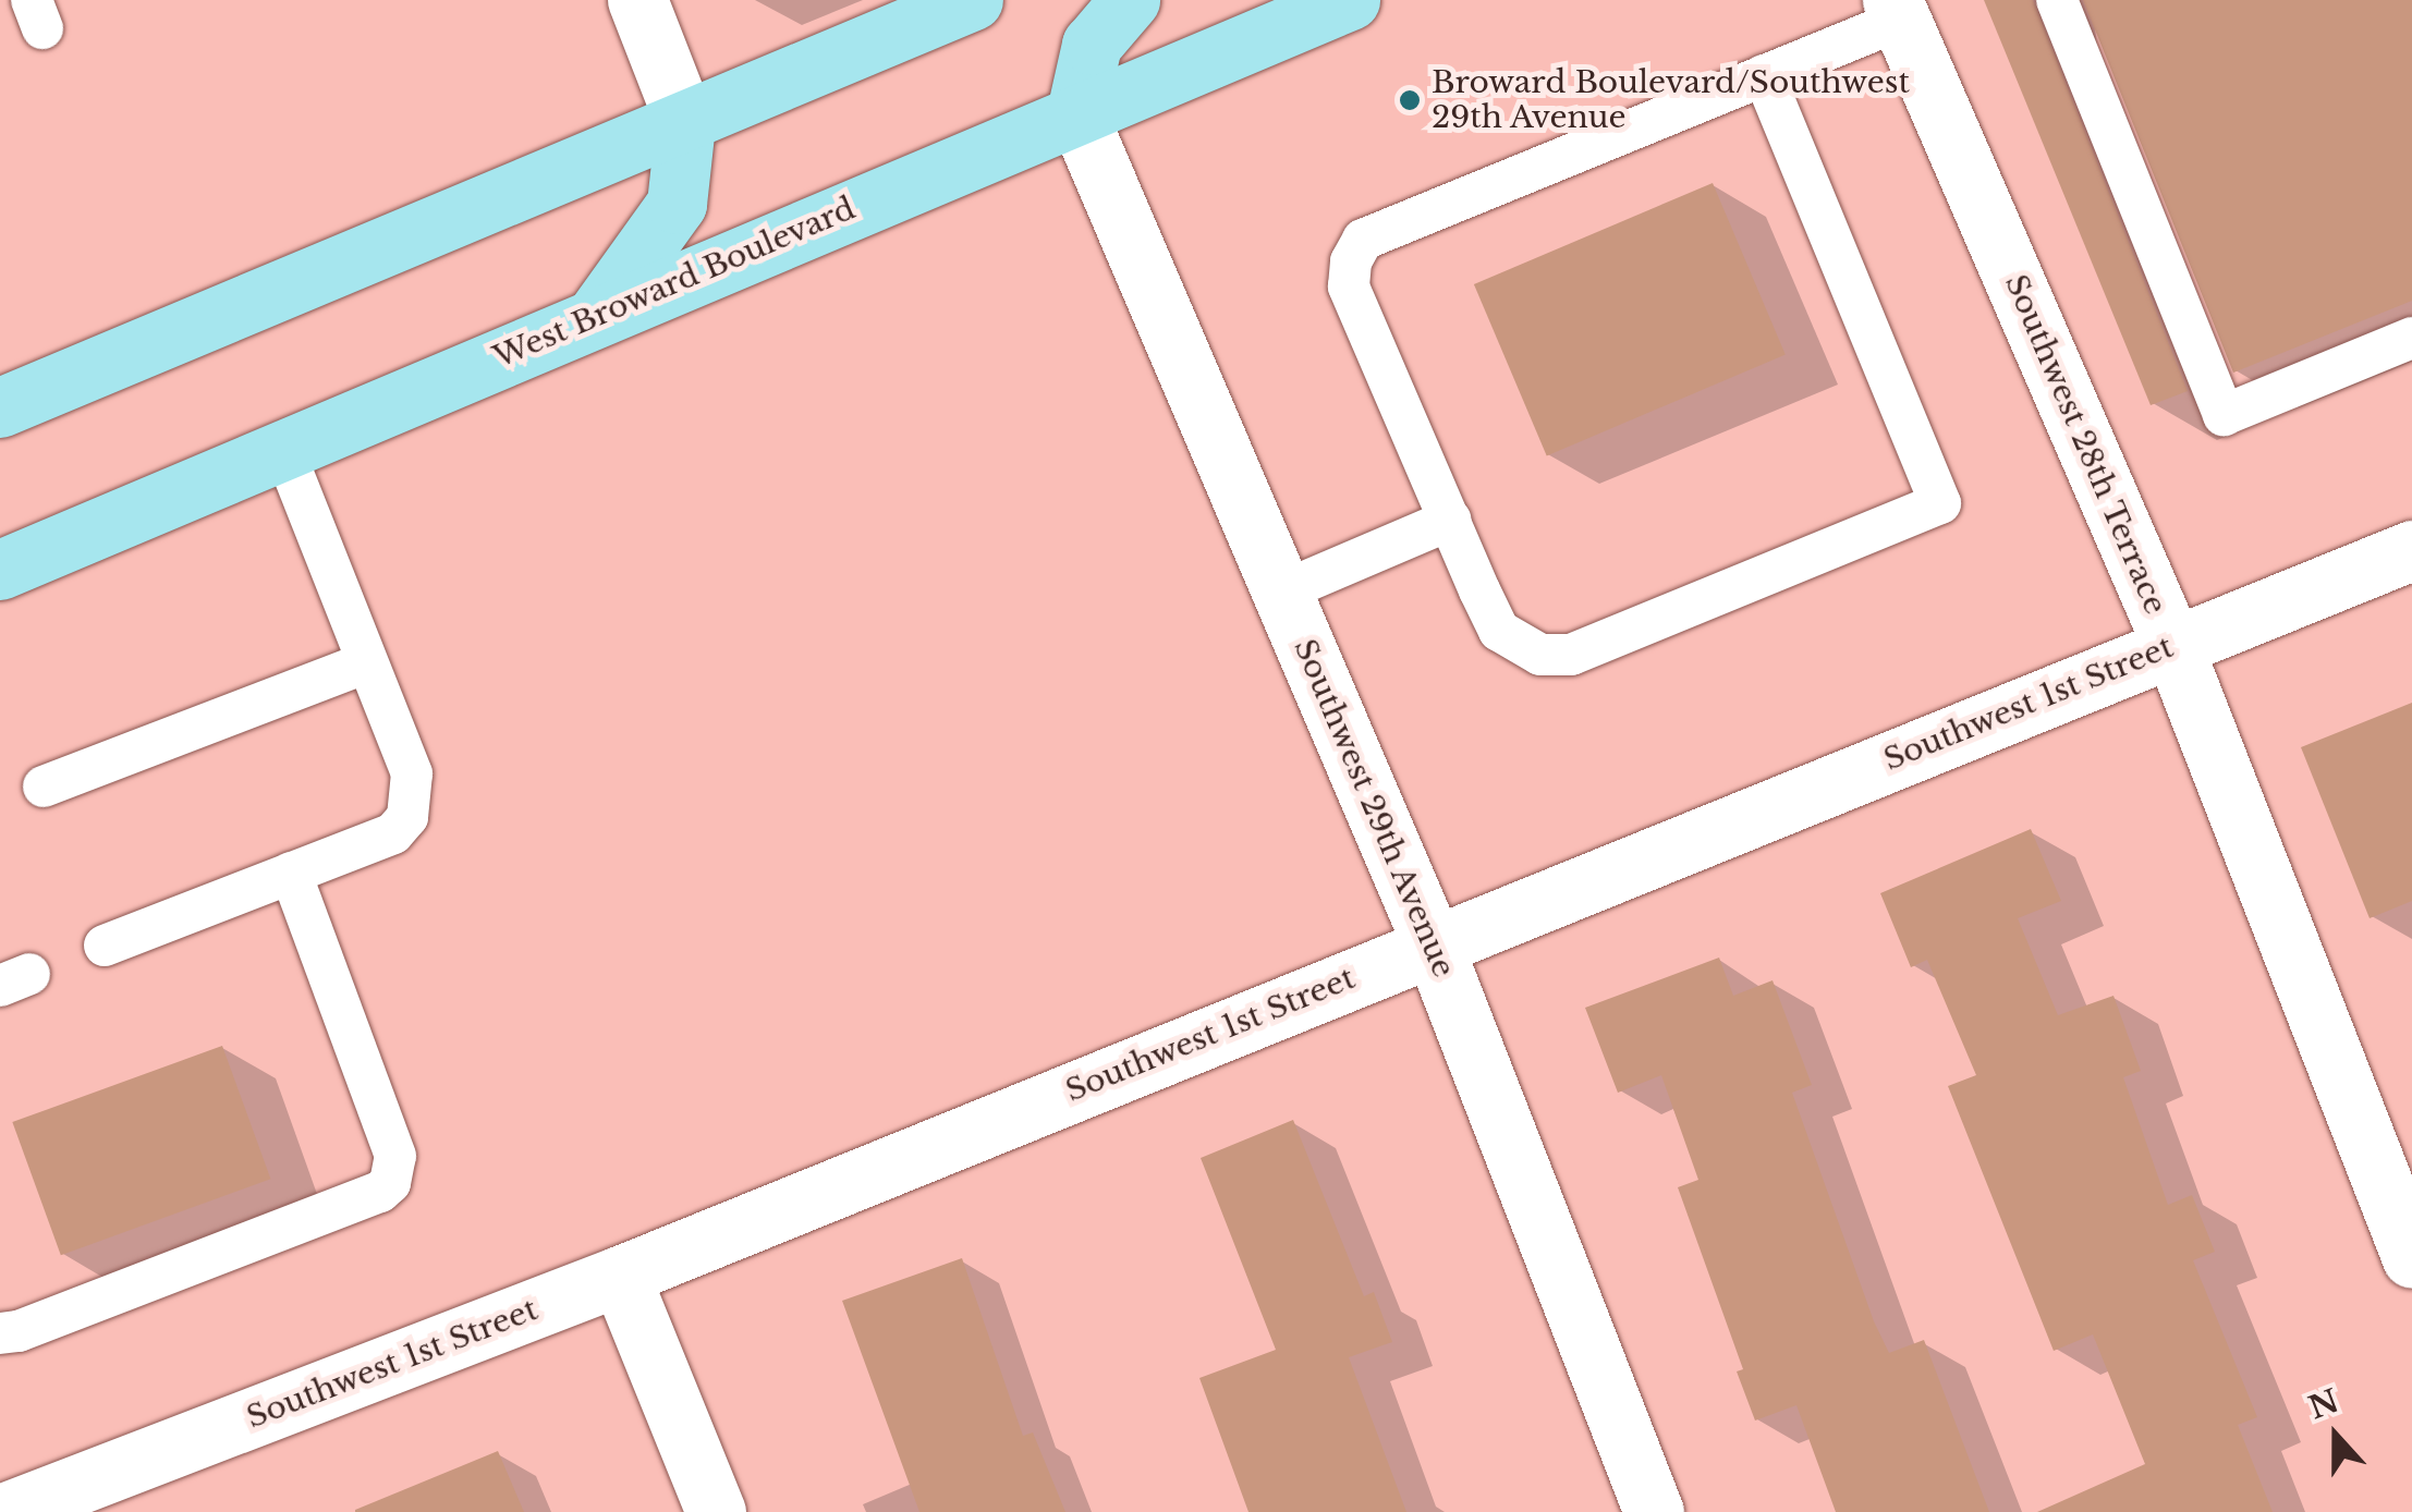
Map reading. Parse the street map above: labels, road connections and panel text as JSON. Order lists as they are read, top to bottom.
{
  "streets": {
    "main road": ["West Broward Boulevard"],
    "street": ["Southwest 28th Terrace", "Southwest 1st Street", "Southwest 29th Avenue"]
  },
  "crossings": [
    ["West Broward Boulevard", "Southwest 29th Avenue"],
    ["Southwest 28th Terrace", "Southwest 1st Street"],
    ["Southwest 1st Street", "Southwest 29th Avenue"]
  ],
  "places": ["Broward Boulevard/Southwest 29th Avenue"],
  "north": "top"
}
